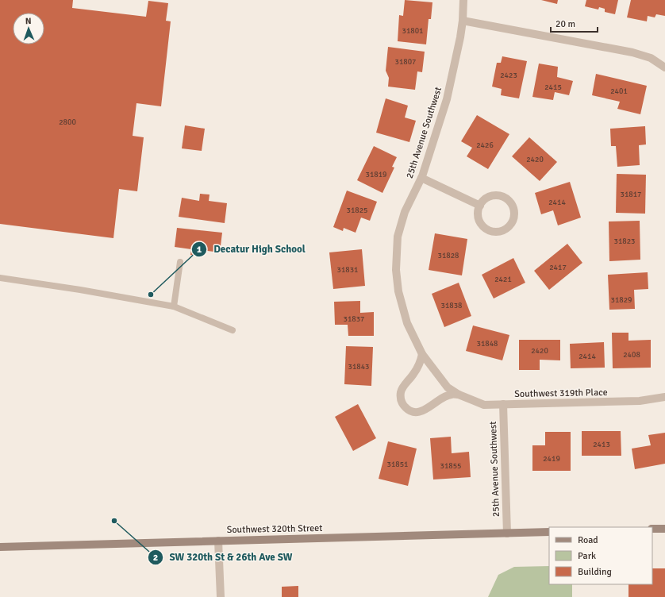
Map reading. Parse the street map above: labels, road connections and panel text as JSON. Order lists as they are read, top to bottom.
{
  "streets": {
    "main road": ["Southwest 320th Street"],
    "street": ["25th Avenue Southwest", "Southwest 319th Place"]
  },
  "crossings": [
    ["25th Avenue Southwest", "Southwest 319th Place"],
    ["25th Avenue Southwest", "Southwest 320th Street"]
  ],
  "places": ["Decatur High School", "SW 320th St & 26th Ave SW"],
  "house_numbers": [
    "31801",
    "31807",
    "2423",
    "2415",
    "2401",
    "2800",
    "2426",
    "2420",
    "31819",
    "31817",
    "2414",
    "31825",
    "31823",
    "31828",
    "2417",
    "31831",
    "2421",
    "31829",
    "31838",
    "31837",
    "31848",
    "2420",
    "2408",
    "2414",
    "31843",
    "2413",
    "2419",
    "31851",
    "31855"
  ],
  "legend": ["Road", "Park", "Building"],
  "scale_bar": "20 m",
  "north": "top"
}
